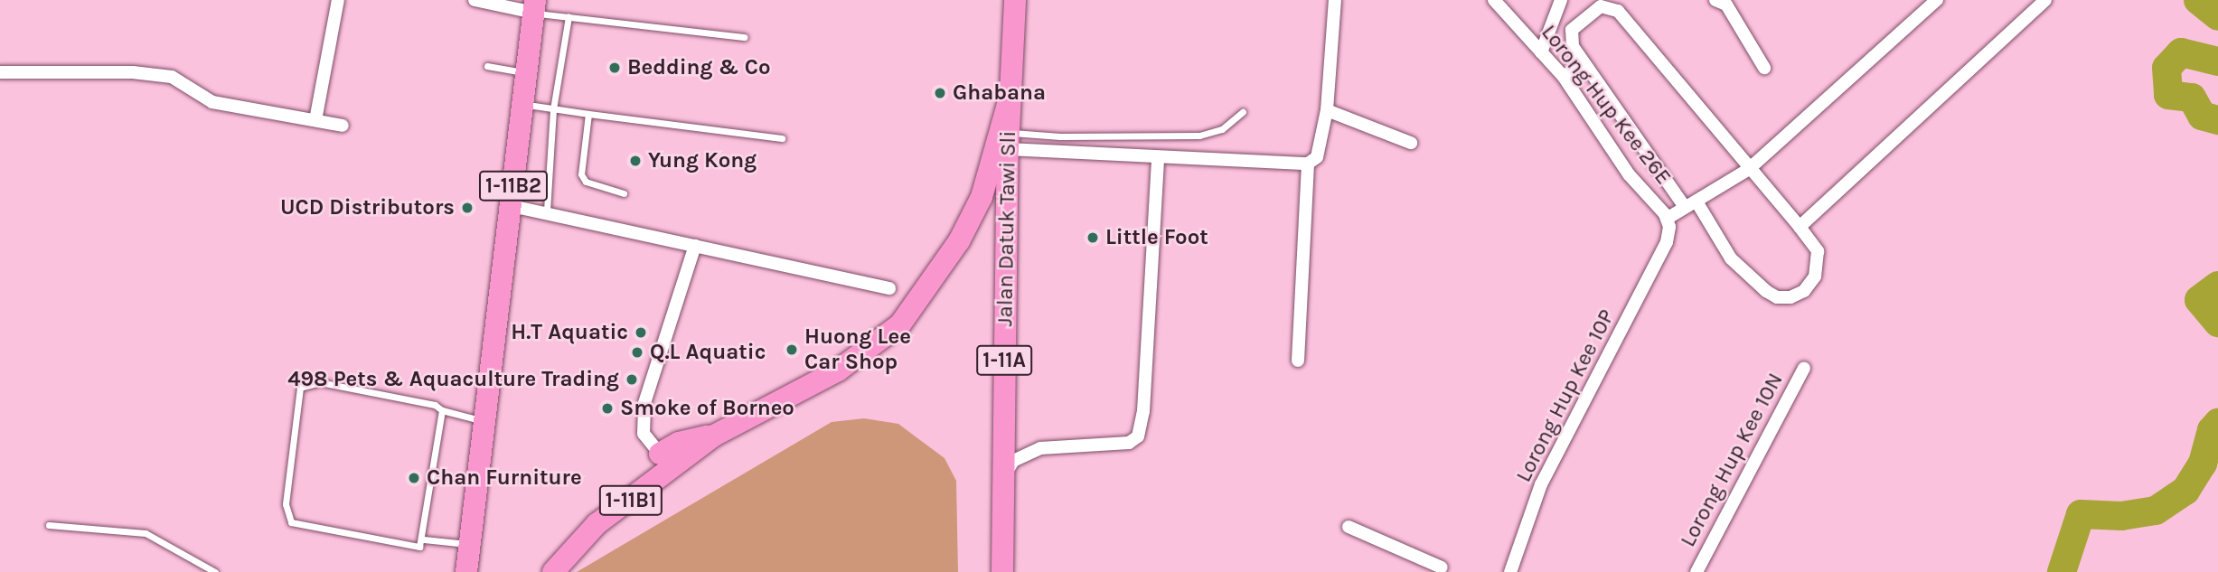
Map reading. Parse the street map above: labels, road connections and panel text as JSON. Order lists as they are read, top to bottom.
{
  "streets": {
    "highway": [
      "1-11B2",
      "Jalan Datuk Tawi Sli",
      "1-11A",
      "1-11B1"
    ],
    "street": ["Lorong Hup Kee 26E", "Lorong Hup Kee 10P", "Lorong Hup Kee 10N"]
  },
  "crossings": [
    ["Lorong Hup Kee 26E", "Lorong Hup Kee 10P"],
    ["Jalan Datuk Tawi Sli", "1-11B1"]
  ],
  "places": [
    "Bedding & Co",
    "Ghabana",
    "Yung Kong",
    "UCD Distributors",
    "Little Foot",
    "H.T Aquatic",
    "Huong Lee Car Shop",
    "Q.L Aquatic",
    "498 Pets & Aquaculture Trading",
    "Smoke of Borneo",
    "Chan Furniture"
  ]
}
